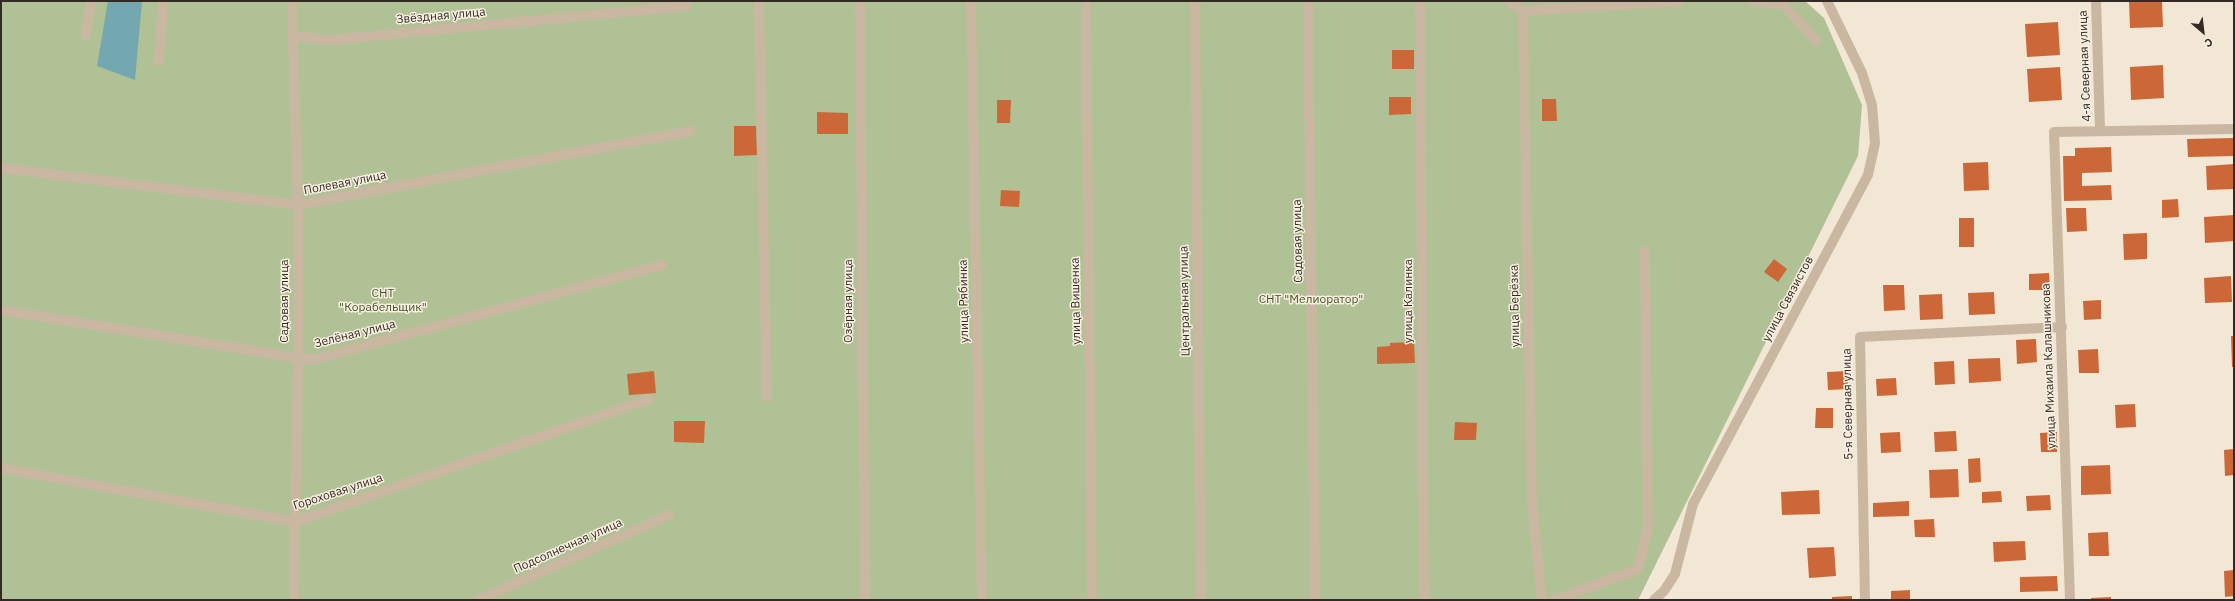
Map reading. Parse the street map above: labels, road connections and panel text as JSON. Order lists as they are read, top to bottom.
{
  "streets": {
    "street": [
      "Звёздная улица",
      "4-я Северная улица",
      "Полевая улица",
      "Садовая улица",
      "улица Связистов",
      "Озёрная улица",
      "улица Рябинка",
      "улица Вишенка",
      "Центральная улица",
      "улица Калинка",
      "улица Берёзка",
      "Зелёная улица",
      "улица Михаила Калашникова",
      "5-я Северная улица",
      "Гороховая улица",
      "Подсолнечная улица"
    ]
  },
  "crossings": [
    ["Звёздная улица", "Садовая улица"],
    ["4-я Северная улица", "улица Михаила Калашникова"],
    ["Полевая улица", "Садовая улица"],
    ["Садовая улица", "Зелёная улица"],
    ["Садовая улица", "Гороховая улица"],
    ["улица Михаила Калашникова", "5-я Северная улица"]
  ],
  "parks": ["СНТ \"Корабельщик\"", "СНТ \"Мелиоратор\""],
  "north": "bottom right"
}
